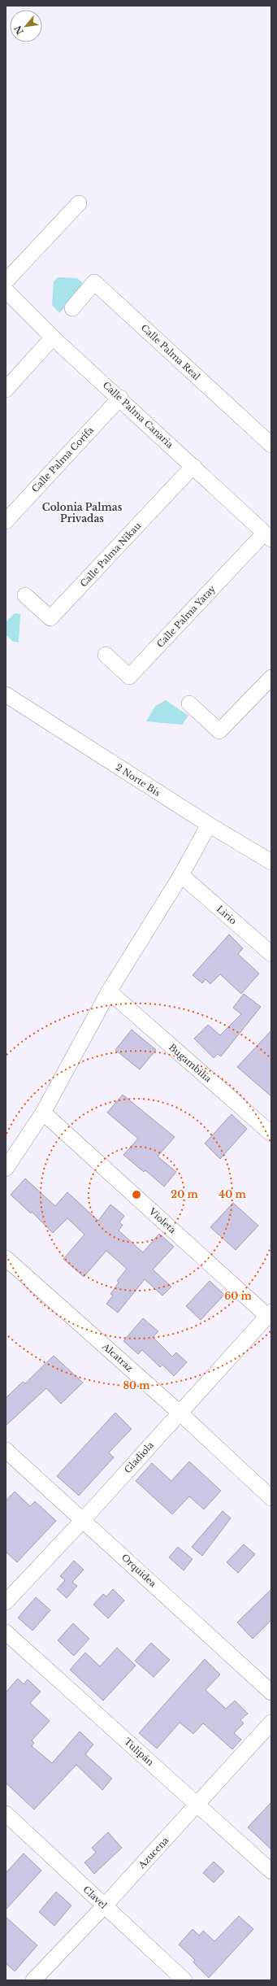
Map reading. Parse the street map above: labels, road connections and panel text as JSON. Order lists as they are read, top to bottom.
{
  "streets": {
    "street": [
      "Calle Palma Real",
      "Calle Palma Canaria",
      "Calle Palma Corifa",
      "Calle Palma Nikau",
      "Calle Palma Yatay",
      "2 Norte Bis",
      "Lirio",
      "Bugambilia",
      "Violeta",
      "Alcatraz",
      "Gladiola",
      "Orquidea",
      "Tulipán",
      "Azucena",
      "Clavel"
    ]
  },
  "crossings": [
    ["Calle Palma Canaria", "Calle Palma Corifa"],
    ["Calle Palma Canaria", "Calle Palma Nikau"],
    ["Calle Palma Canaria", "Calle Palma Yatay"],
    ["Violeta", "Gladiola"],
    ["Alcatraz", "Gladiola"],
    ["Gladiola", "Orquidea"],
    ["Tulipán", "Azucena"],
    ["Azucena", "Clavel"]
  ],
  "districts": ["Colonia Palmas Privadas"],
  "north": "bottom left",
  "rings": [
    "20 m",
    "40 m",
    "60 m",
    "80 m"
  ]
}
